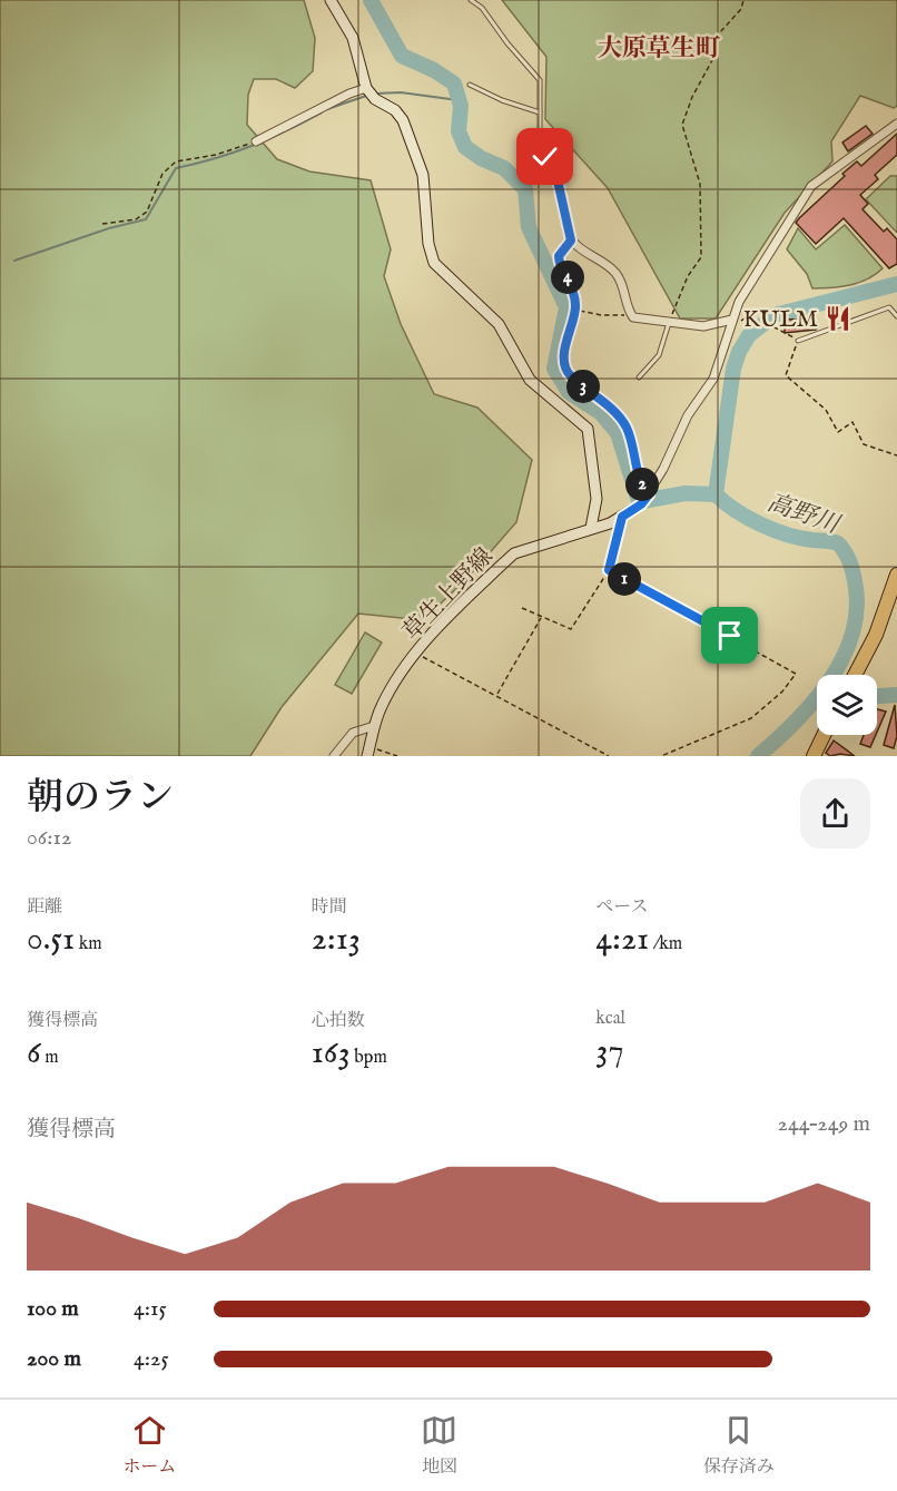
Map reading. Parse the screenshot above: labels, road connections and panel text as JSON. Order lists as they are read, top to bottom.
{
  "streets": {
    "main road": ["草生上野線"]
  },
  "districts": ["大原草生町"],
  "water": ["高野川"],
  "places": {
    "restaurant": ["KULM"]
  },
  "page": {
    "pins": [
      "4",
      "3",
      "2",
      "1"
    ],
    "heading": ["朝のラン", "06:12"],
    "stats": [
      ["距離", "0.51 km"],
      ["時間", "2:13"],
      ["ペース", "4:21 /km"],
      ["獲得標高", "6 m"],
      ["心拍数", "163 bpm"],
      ["kcal", "37"]
    ],
    "chart": ["獲得標高", "244–249 m"],
    "list": [
      {
        "name": "100 m",
        "note": "4:15"
      },
      {
        "name": "200 m",
        "note": "4:25"
      }
    ],
    "tabs": ["ホーム", "地図", "保存済み"]
  }
}
